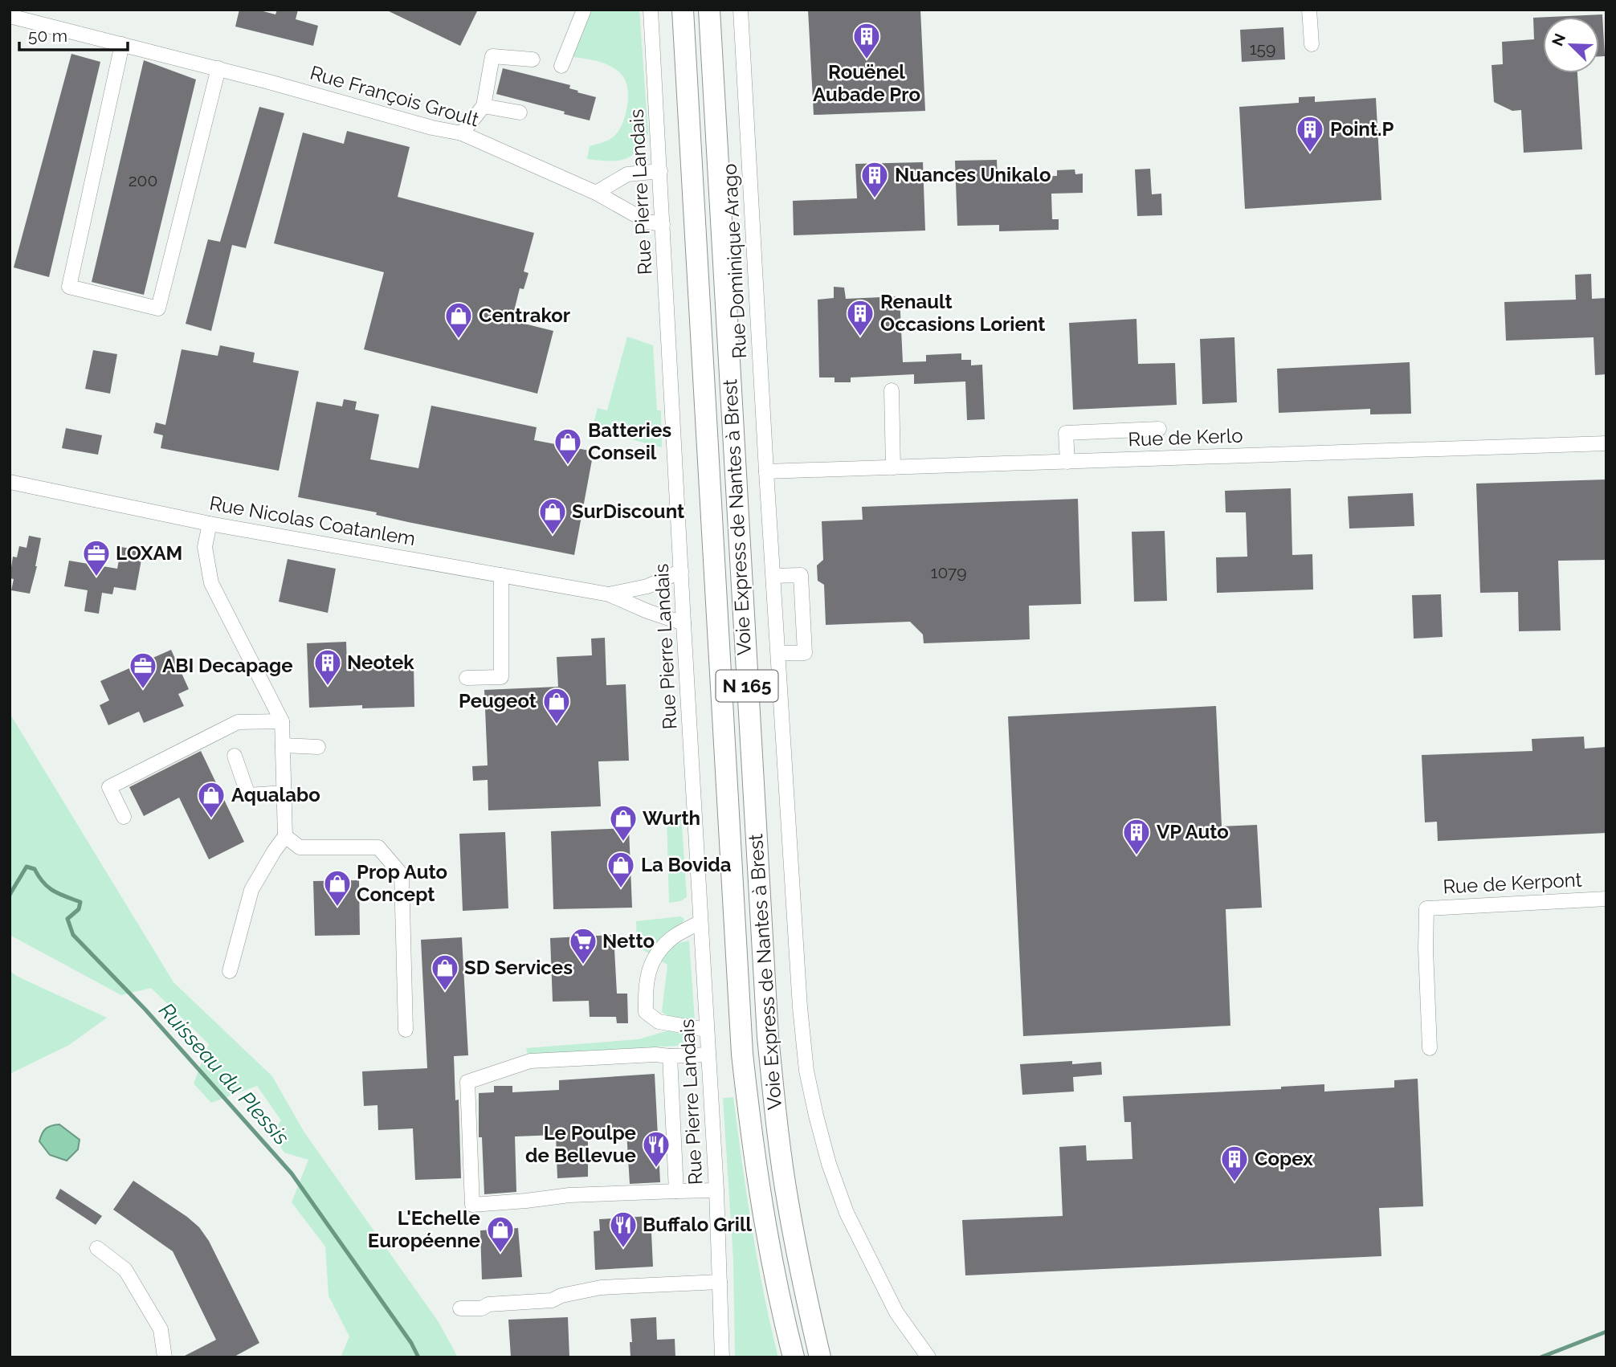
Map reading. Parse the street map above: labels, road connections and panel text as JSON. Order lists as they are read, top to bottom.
{
  "streets": {
    "highway": ["Voie Express de Nantes à Brest", "N 165"],
    "street": [
      "Rue François Groult",
      "Rue Pierre Landais",
      "Rue Dominique Arago",
      "Rue de Kerlo",
      "Rue Nicolas Coatanlem",
      "Rue de Kerpont"
    ]
  },
  "crossings": [
    ["Rue François Groult", "Rue Pierre Landais"],
    ["Rue Pierre Landais", "Rue Nicolas Coatanlem"],
    ["Rue Dominique Arago", "Rue de Kerlo"]
  ],
  "water": ["Ruisseau du Plessis"],
  "places": {
    "building": [
      "Rouënel Aubade Pro",
      "Point.P",
      "Nuances Unikalo",
      "Renault Occasions Lorient",
      "Neotek",
      "VP Auto",
      "Copex"
    ],
    "shop": [
      "Centrakor",
      "Batteries Conseil",
      "SurDiscount",
      "Peugeot",
      "Aqualabo",
      "Wurth",
      "La Bovida",
      "Prop Auto Concept",
      "SD Services",
      "L'Echelle Européenne"
    ],
    "office": ["LOXAM", "ABI Decapage"],
    "supermarket": ["Netto"],
    "restaurant": ["Le Poulpe de Bellevue", "Buffalo Grill"]
  },
  "house_numbers": ["159", "200", "1079"],
  "scale_bar": "50 m",
  "north": "top left"
}
